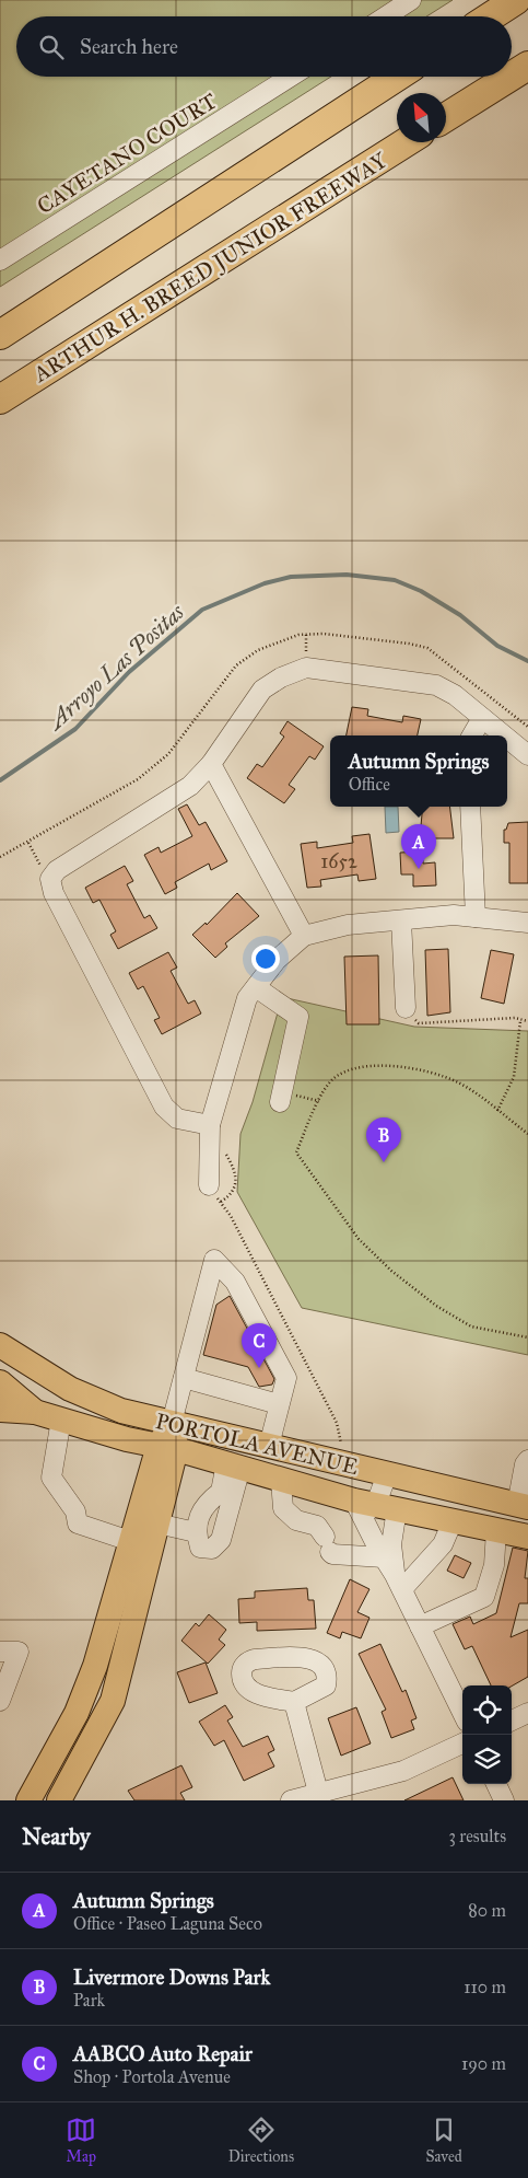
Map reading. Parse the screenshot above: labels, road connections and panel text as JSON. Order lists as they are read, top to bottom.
{
  "streets": {
    "highway": ["ARTHUR H. BREED JUNIOR FREEWAY"],
    "main road": ["PORTOLA AVENUE"],
    "street": ["CAYETANO COURT"]
  },
  "water": ["Arroyo Las Positas"],
  "house_numbers": ["1652"],
  "north": "top left",
  "page": {
    "search": "Search here",
    "popup": ["Autumn Springs", "Office"],
    "pins": ["A", "B", "C"],
    "heading": ["Nearby", "3 results"],
    "list": [
      {
        "mark": "A",
        "name": "Autumn Springs",
        "note": "Office · Paseo Laguna Seco",
        "value": "80 m"
      },
      {
        "mark": "B",
        "name": "Livermore Downs Park",
        "note": "Park",
        "value": "110 m"
      },
      {
        "mark": "C",
        "name": "AABCO Auto Repair",
        "note": "Shop · Portola Avenue",
        "value": "190 m"
      }
    ],
    "nav": ["Map", "Directions", "Saved"]
  }
}
